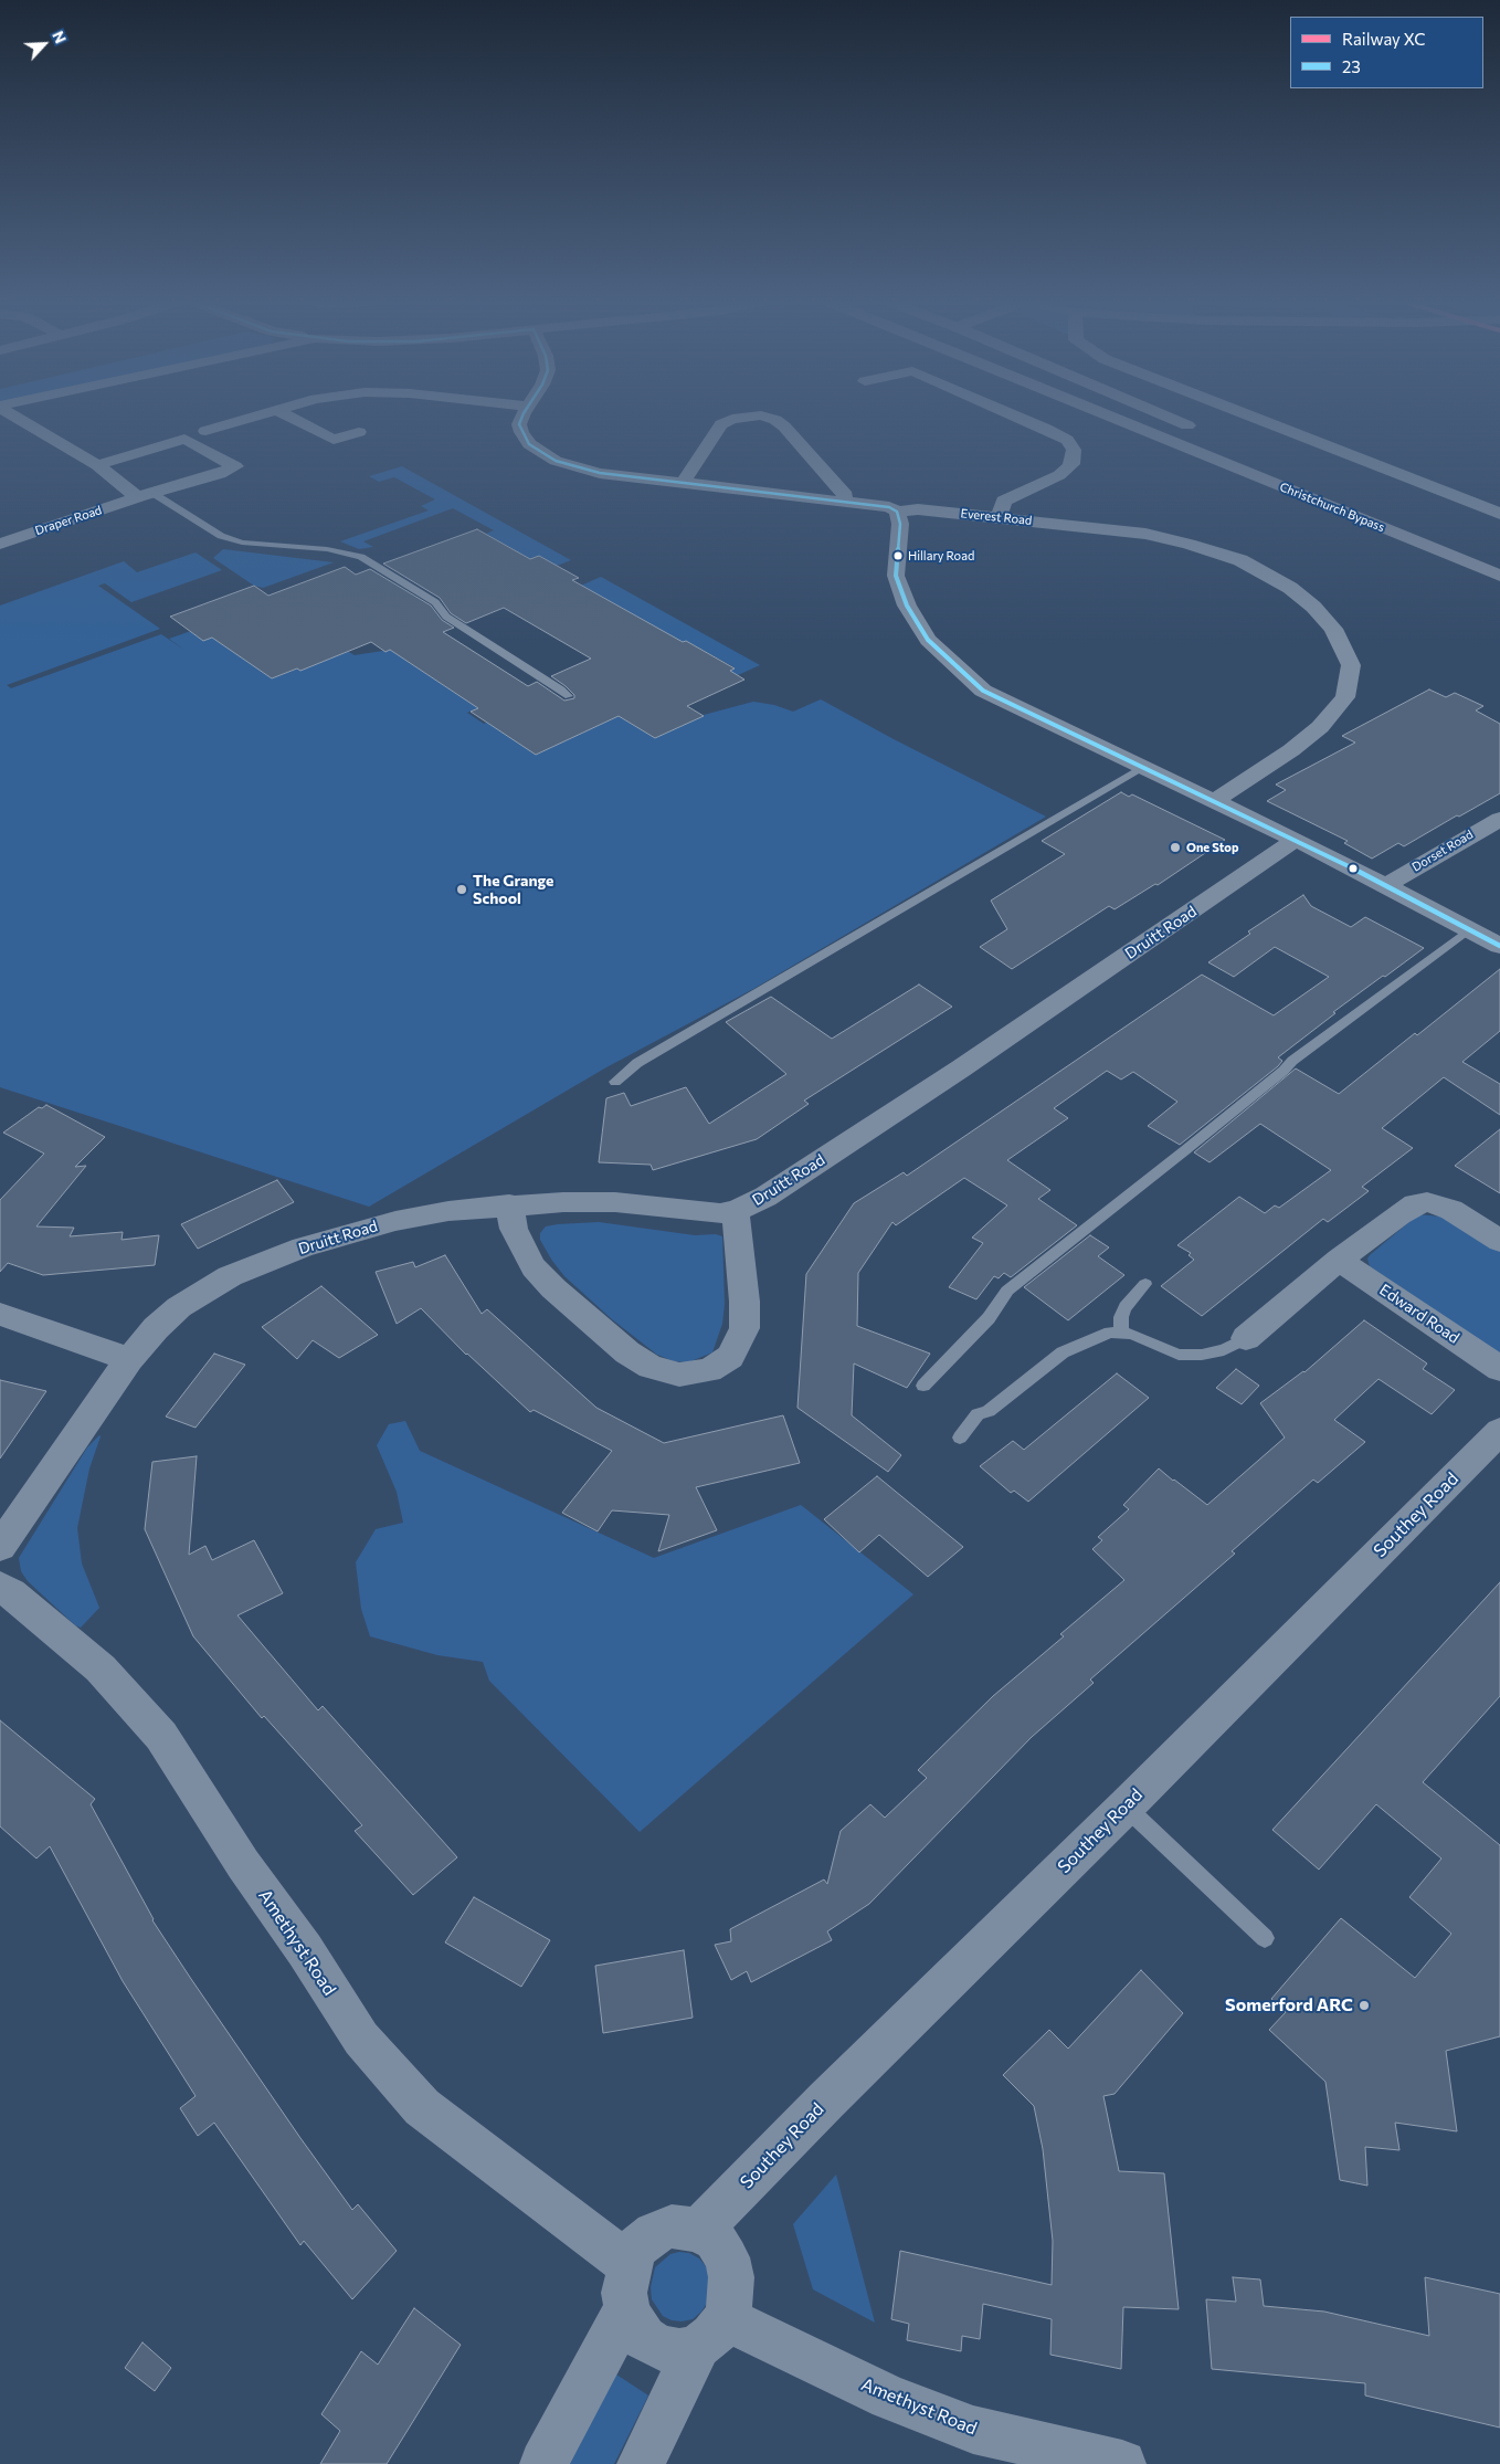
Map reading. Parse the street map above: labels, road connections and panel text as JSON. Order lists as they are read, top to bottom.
{
  "streets": {
    "main road": ["Christchurch Bypass"],
    "street": [
      "Everest Road",
      "Draper Road",
      "Dorset Road",
      "Druitt Road",
      "Edward Road",
      "Southey Road",
      "Amethyst Road"
    ]
  },
  "crossings": [
    ["Southey Road", "Amethyst Road"]
  ],
  "places": [
    "Hillary Road",
    "One Stop",
    "The Grange School",
    "Somerford ARC"
  ],
  "lines": ["transit line 23"],
  "legend": ["Railway XC", "23"],
  "north": "top right"
}
